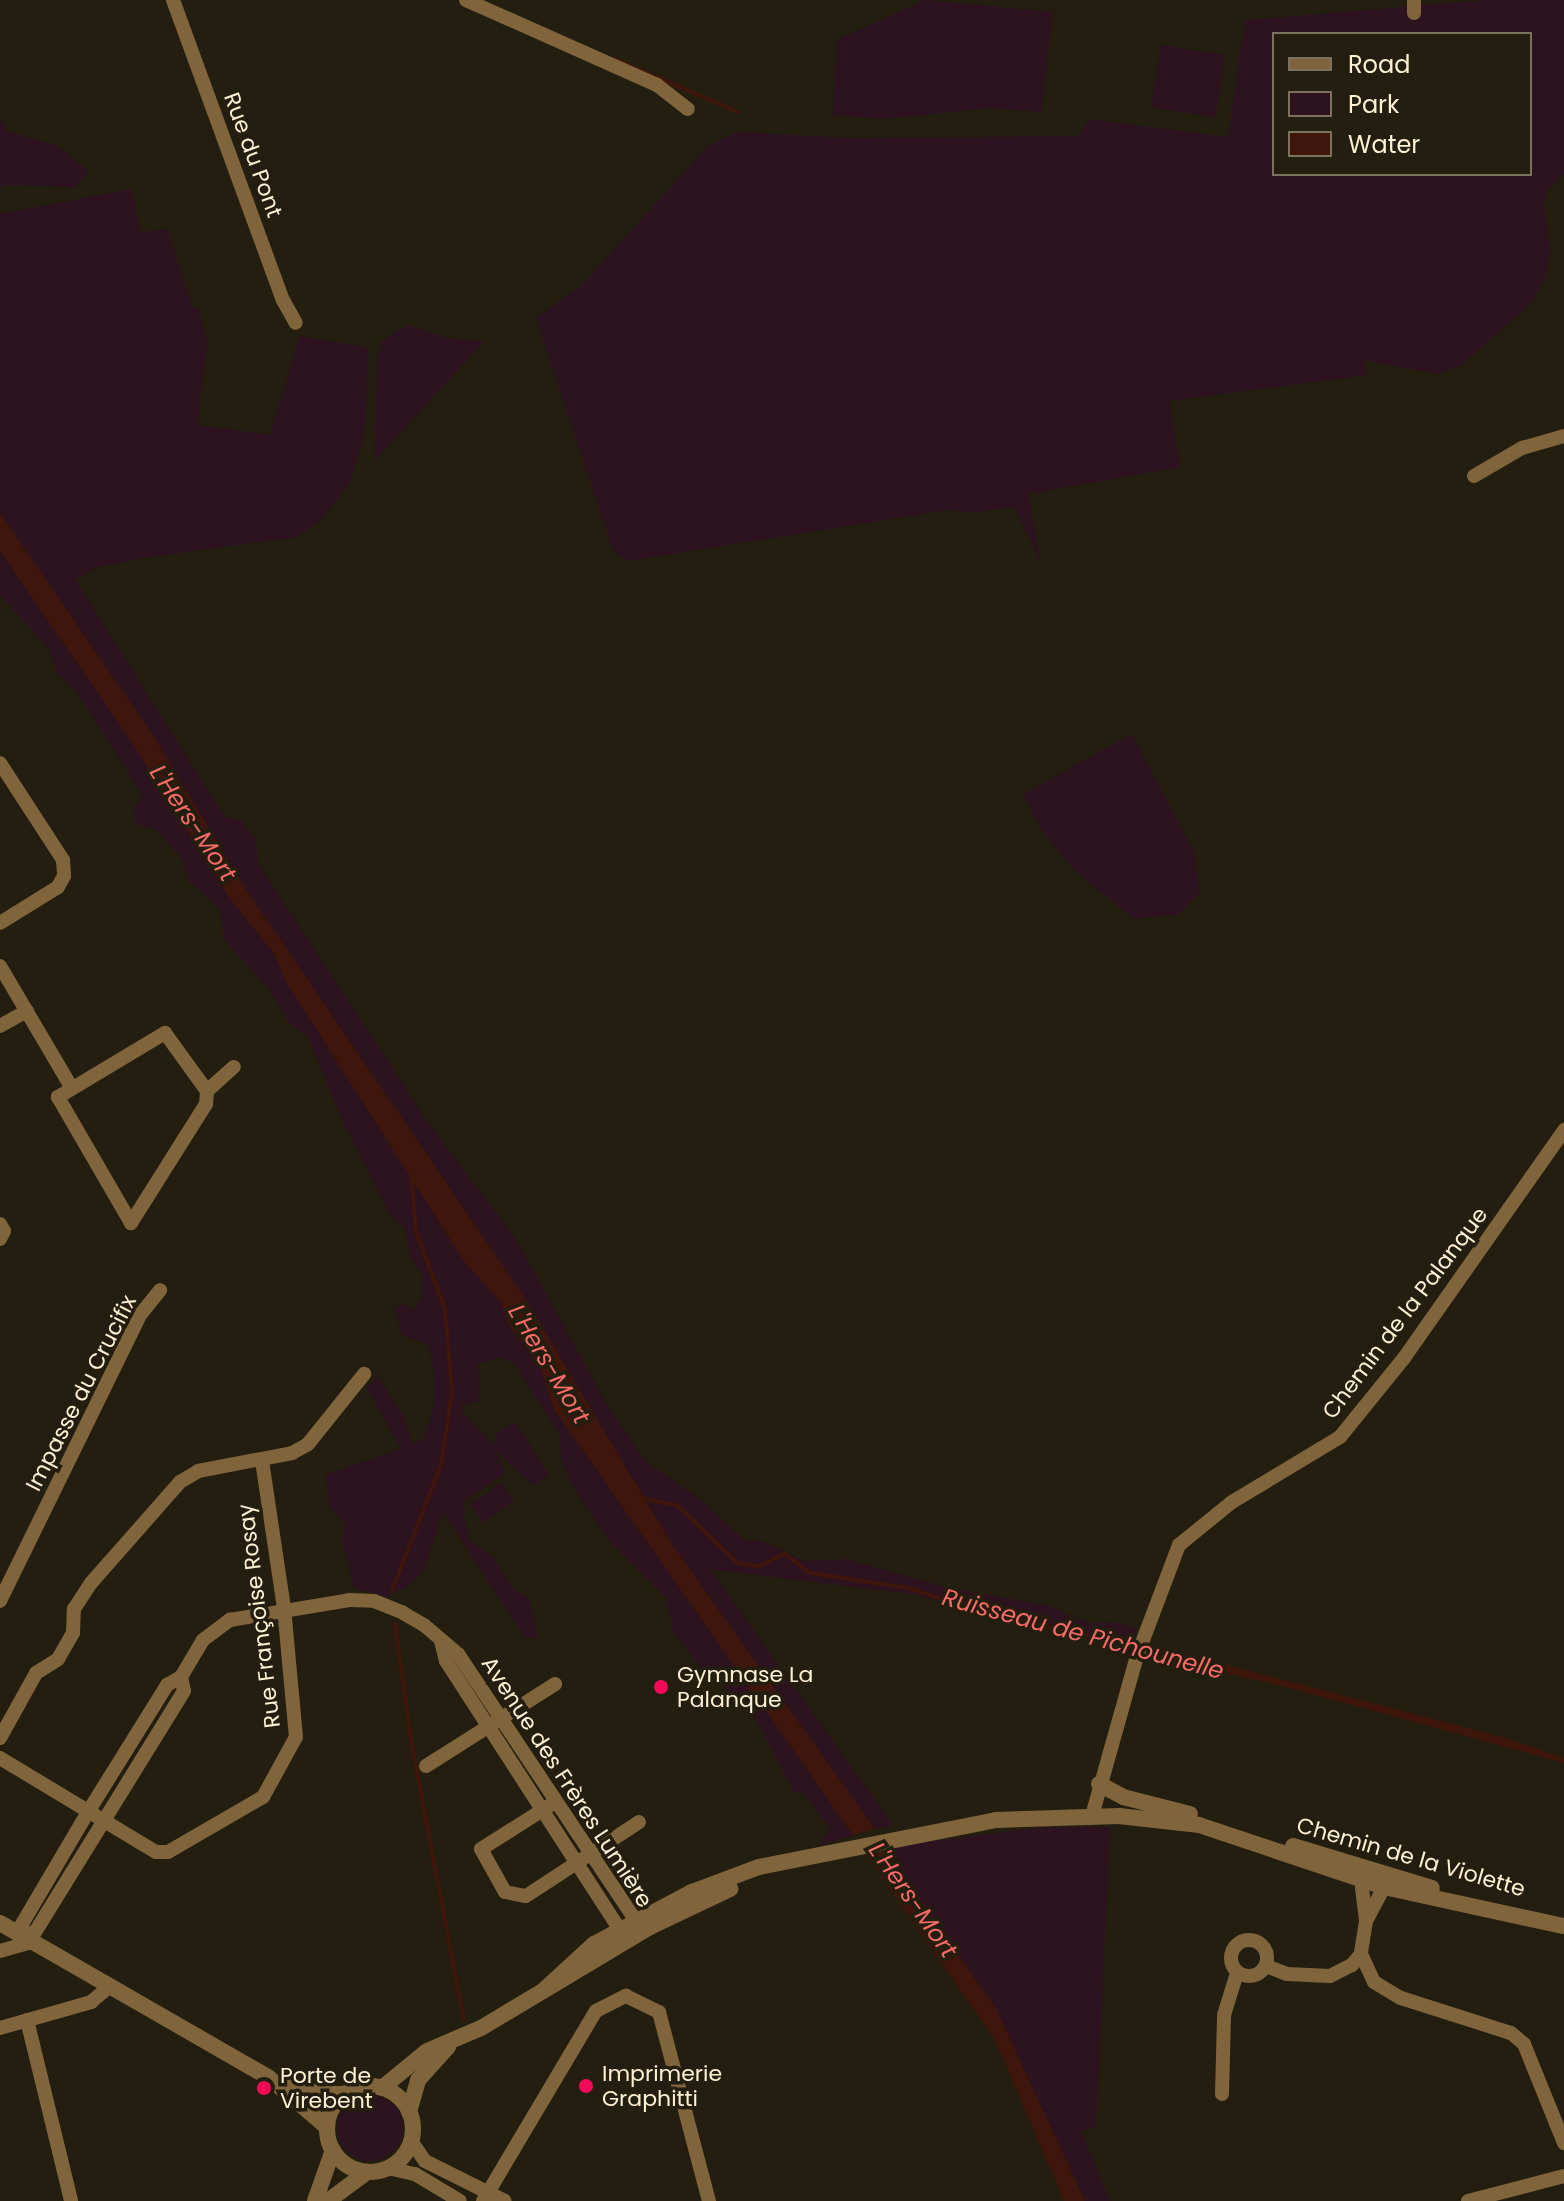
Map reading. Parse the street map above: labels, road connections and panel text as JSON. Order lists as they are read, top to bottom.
{
  "streets": {
    "street": [
      "Rue du Pont",
      "Chemin de la Palanque",
      "Impasse du Crucifix",
      "Rue Françoise Rosay",
      "Avenue des Frères Lumière",
      "Chemin de la Violette"
    ]
  },
  "crossings": [
    ["Chemin de la Palanque", "Chemin de la Violette"],
    ["Rue Françoise Rosay", "Avenue des Frères Lumière"]
  ],
  "water": ["L'Hers-Mort", "Ruisseau de Pichounelle"],
  "places": ["Gymnase La Palanque", "Imprimerie Graphitti", "Porte de Virebent"],
  "legend": ["Road", "Park", "Water"]
}
